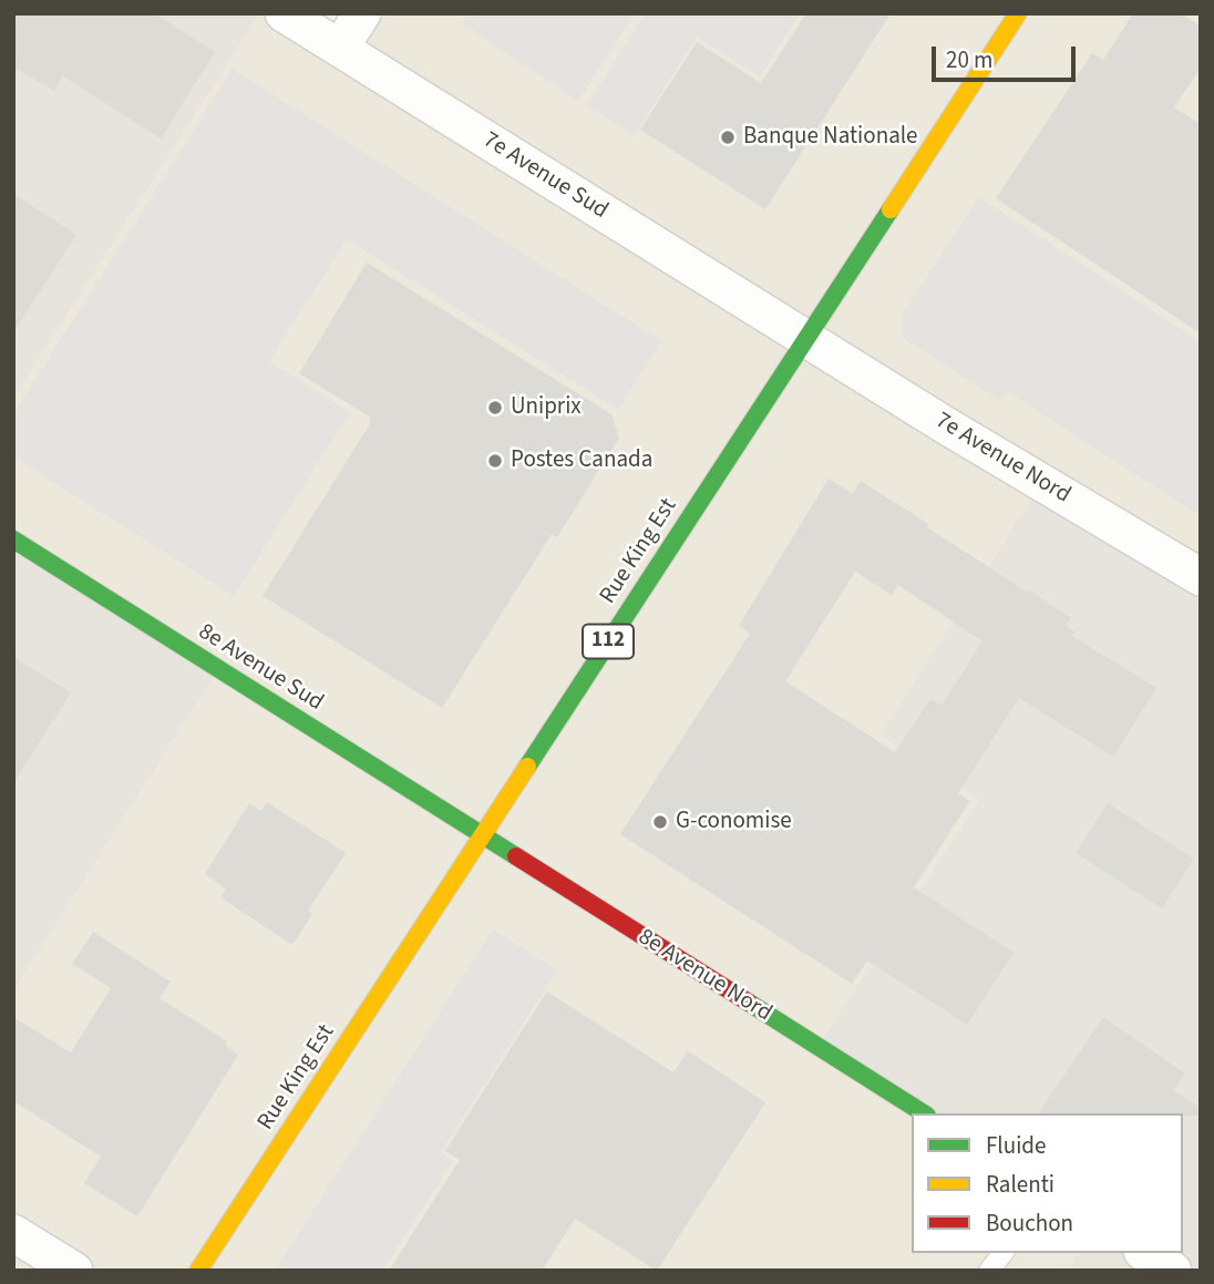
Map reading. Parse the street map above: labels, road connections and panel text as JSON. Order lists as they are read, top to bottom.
{
  "streets": {
    "main road": [
      "Rue King Est",
      "112",
      "8e Avenue Sud",
      "8e Avenue Nord"
    ],
    "street": ["7e Avenue Sud", "7e Avenue Nord"]
  },
  "crossings": [
    ["7e Avenue Sud", "7e Avenue Nord"],
    ["7e Avenue Sud", "Rue King Est"],
    ["7e Avenue Nord", "Rue King Est"],
    ["Rue King Est", "8e Avenue Sud"],
    ["Rue King Est", "8e Avenue Nord"],
    ["8e Avenue Sud", "8e Avenue Nord"]
  ],
  "places": [
    "Banque Nationale",
    "Uniprix",
    "Postes Canada",
    "G-conomise"
  ],
  "legend": ["Fluide", "Ralenti", "Bouchon"],
  "scale_bar": "20 m"
}
